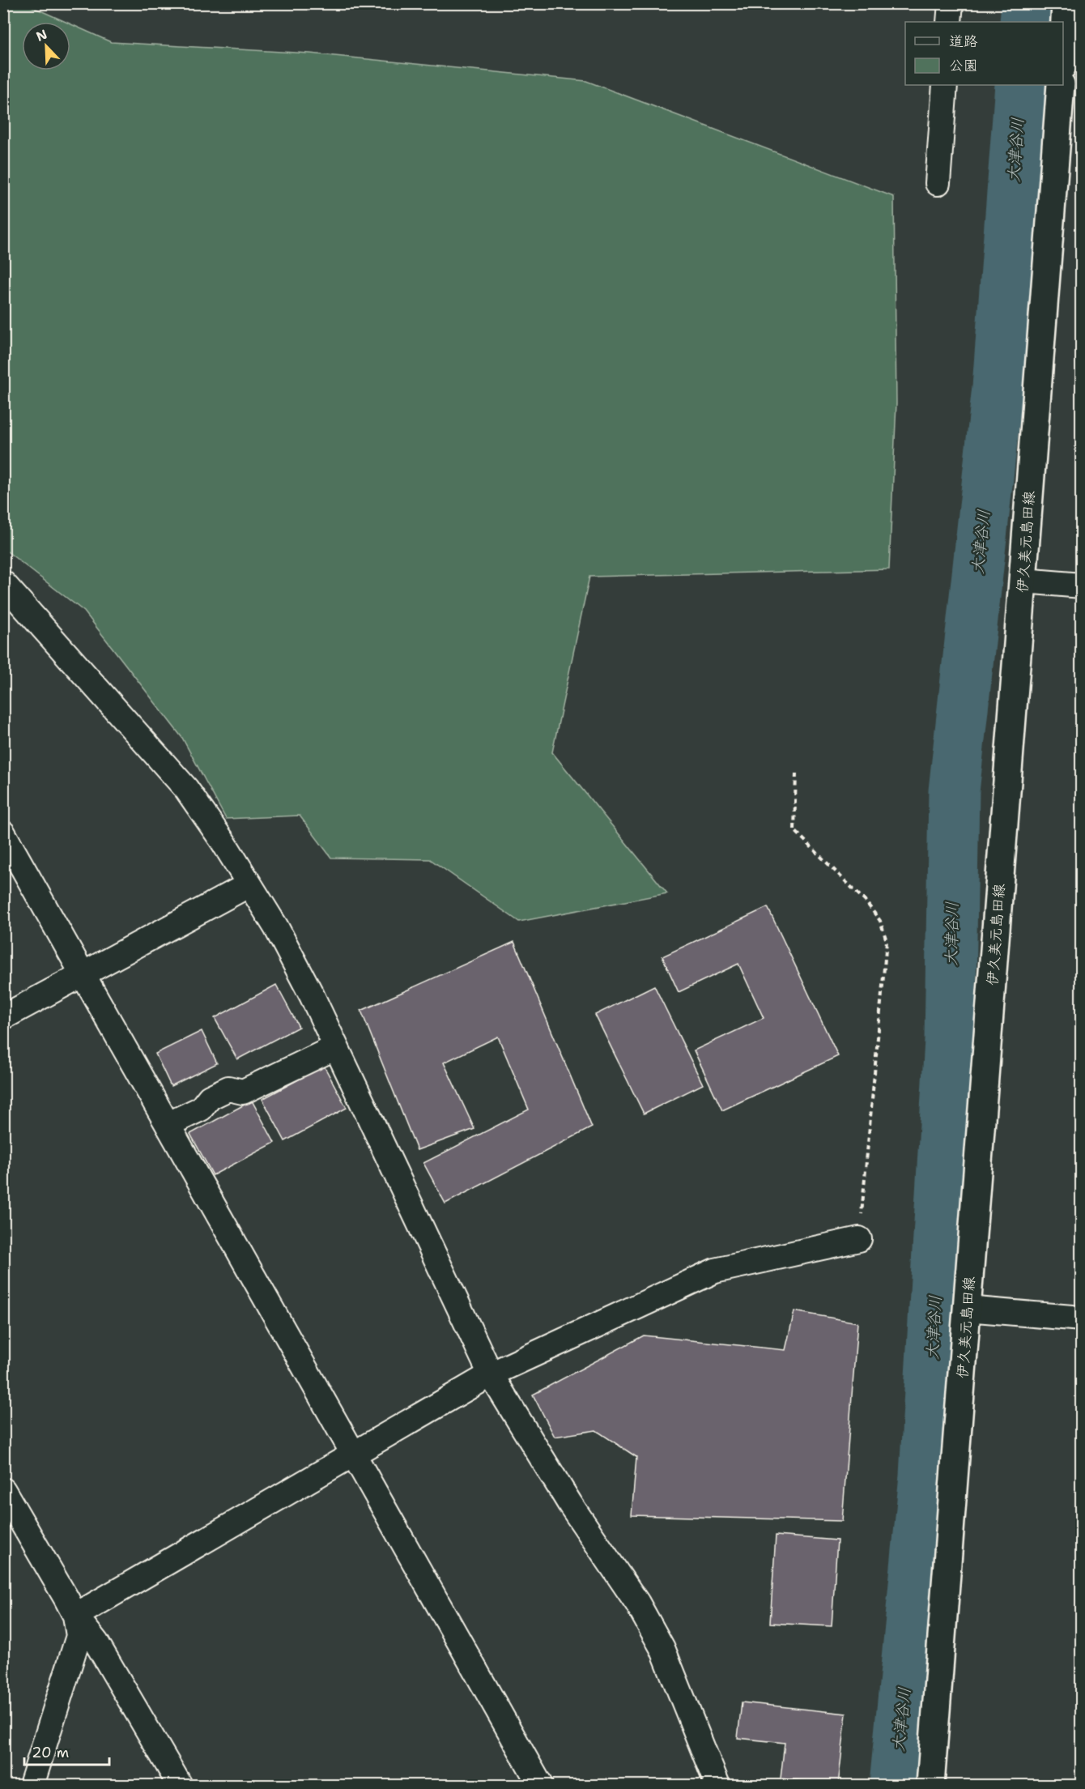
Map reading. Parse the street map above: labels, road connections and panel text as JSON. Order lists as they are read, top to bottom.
{
  "streets": {
    "main road": ["伊久美元島田線"]
  },
  "water": ["大津谷川"],
  "legend": ["道路", "公園"],
  "scale_bar": "20 m",
  "north": "top left"
}
